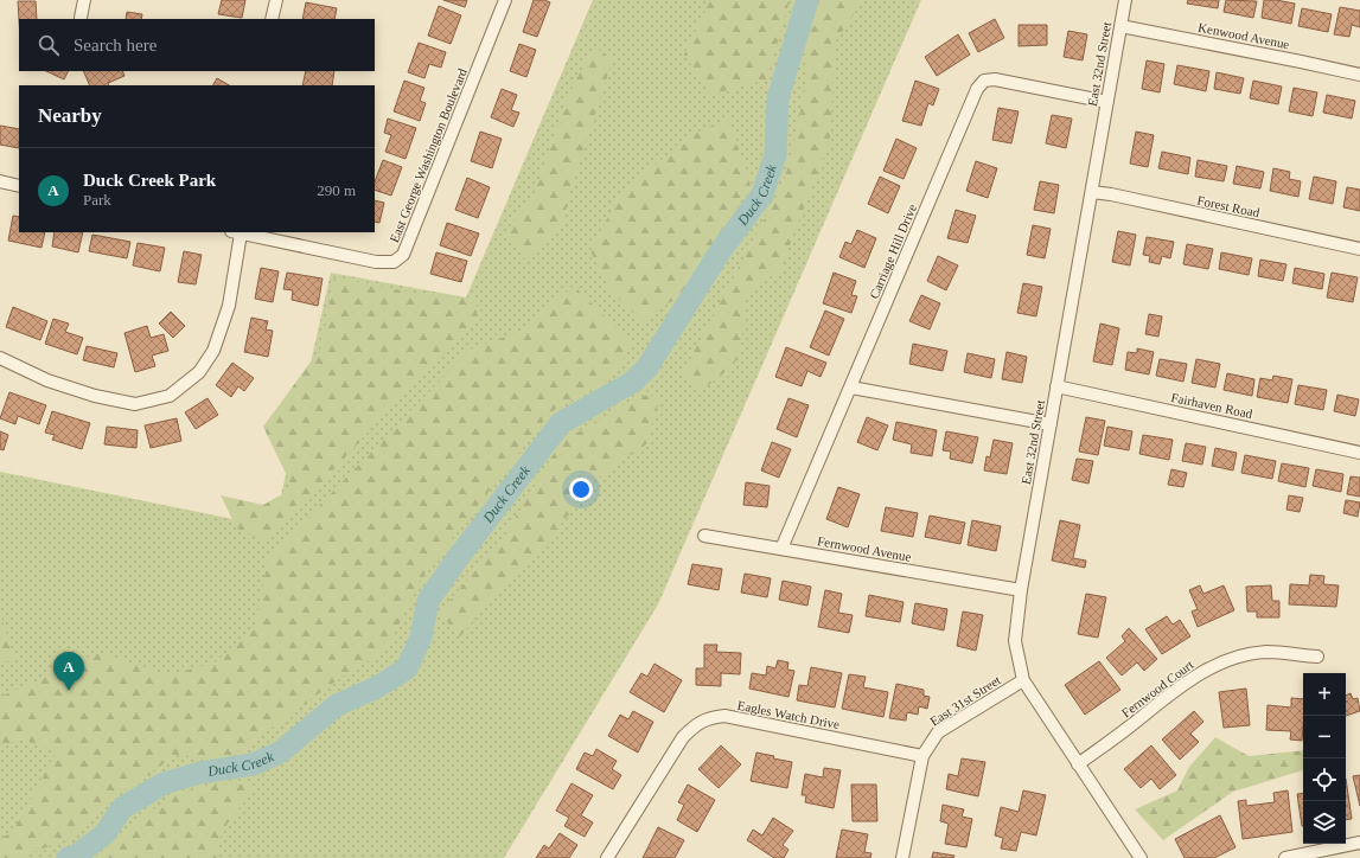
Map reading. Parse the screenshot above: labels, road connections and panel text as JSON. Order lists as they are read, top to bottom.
{
  "streets": {
    "street": [
      "Kenwood Avenue",
      "East 32nd Street",
      "East George Washington Boulevard",
      "Forest Road",
      "Carriage Hill Drive",
      "Fairhaven Road",
      "Fernwood Avenue",
      "Fernwood Court",
      "East 31st Street",
      "Eagles Watch Drive"
    ]
  },
  "crossings": [
    ["Kenwood Avenue", "East 32nd Street"],
    ["East 32nd Street", "Forest Road"],
    ["East 32nd Street", "Carriage Hill Drive"],
    ["East 32nd Street", "Fairhaven Road"],
    ["East 32nd Street", "Fernwood Avenue"],
    ["East 32nd Street", "Fernwood Court"],
    ["East 32nd Street", "East 31st Street"],
    ["Carriage Hill Drive", "Fernwood Avenue"],
    ["East 31st Street", "Eagles Watch Drive"]
  ],
  "water": ["Duck Creek"],
  "page": {
    "search": "Search here",
    "heading": "Nearby",
    "list": [
      {
        "mark": "A",
        "name": "Duck Creek Park",
        "note": "Park",
        "value": "290 m"
      }
    ],
    "pins": "A",
    "map_buttons": ["+", "−"]
  }
}
